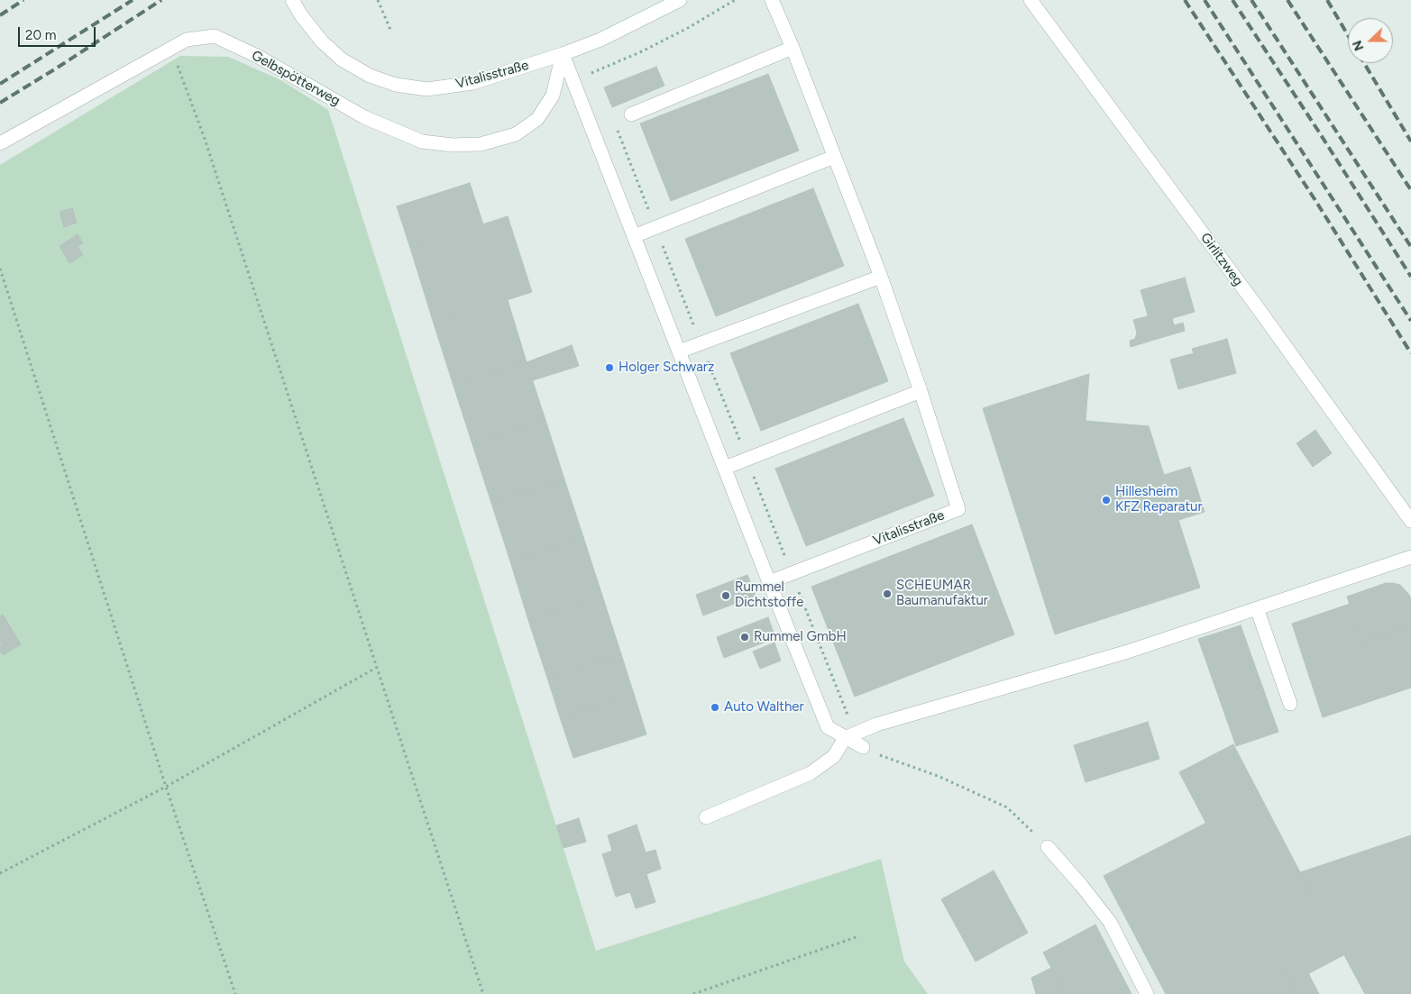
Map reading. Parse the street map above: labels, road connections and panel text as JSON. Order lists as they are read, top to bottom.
{
  "streets": {
    "street": ["Vitalisstraße", "Gelbspötterweg", "Girlitzweg"]
  },
  "crossings": [
    ["Vitalisstraße", "Gelbspötterweg"]
  ],
  "places": [
    "Holger Schwarz",
    "Hillesheim KFZ Reparatur",
    "SCHEUMAR Baumanufaktur",
    "Rummel Dichtstoffe",
    "Rummel GmbH",
    "Auto Walther"
  ],
  "scale_bar": "20 m",
  "north": "left"
}
